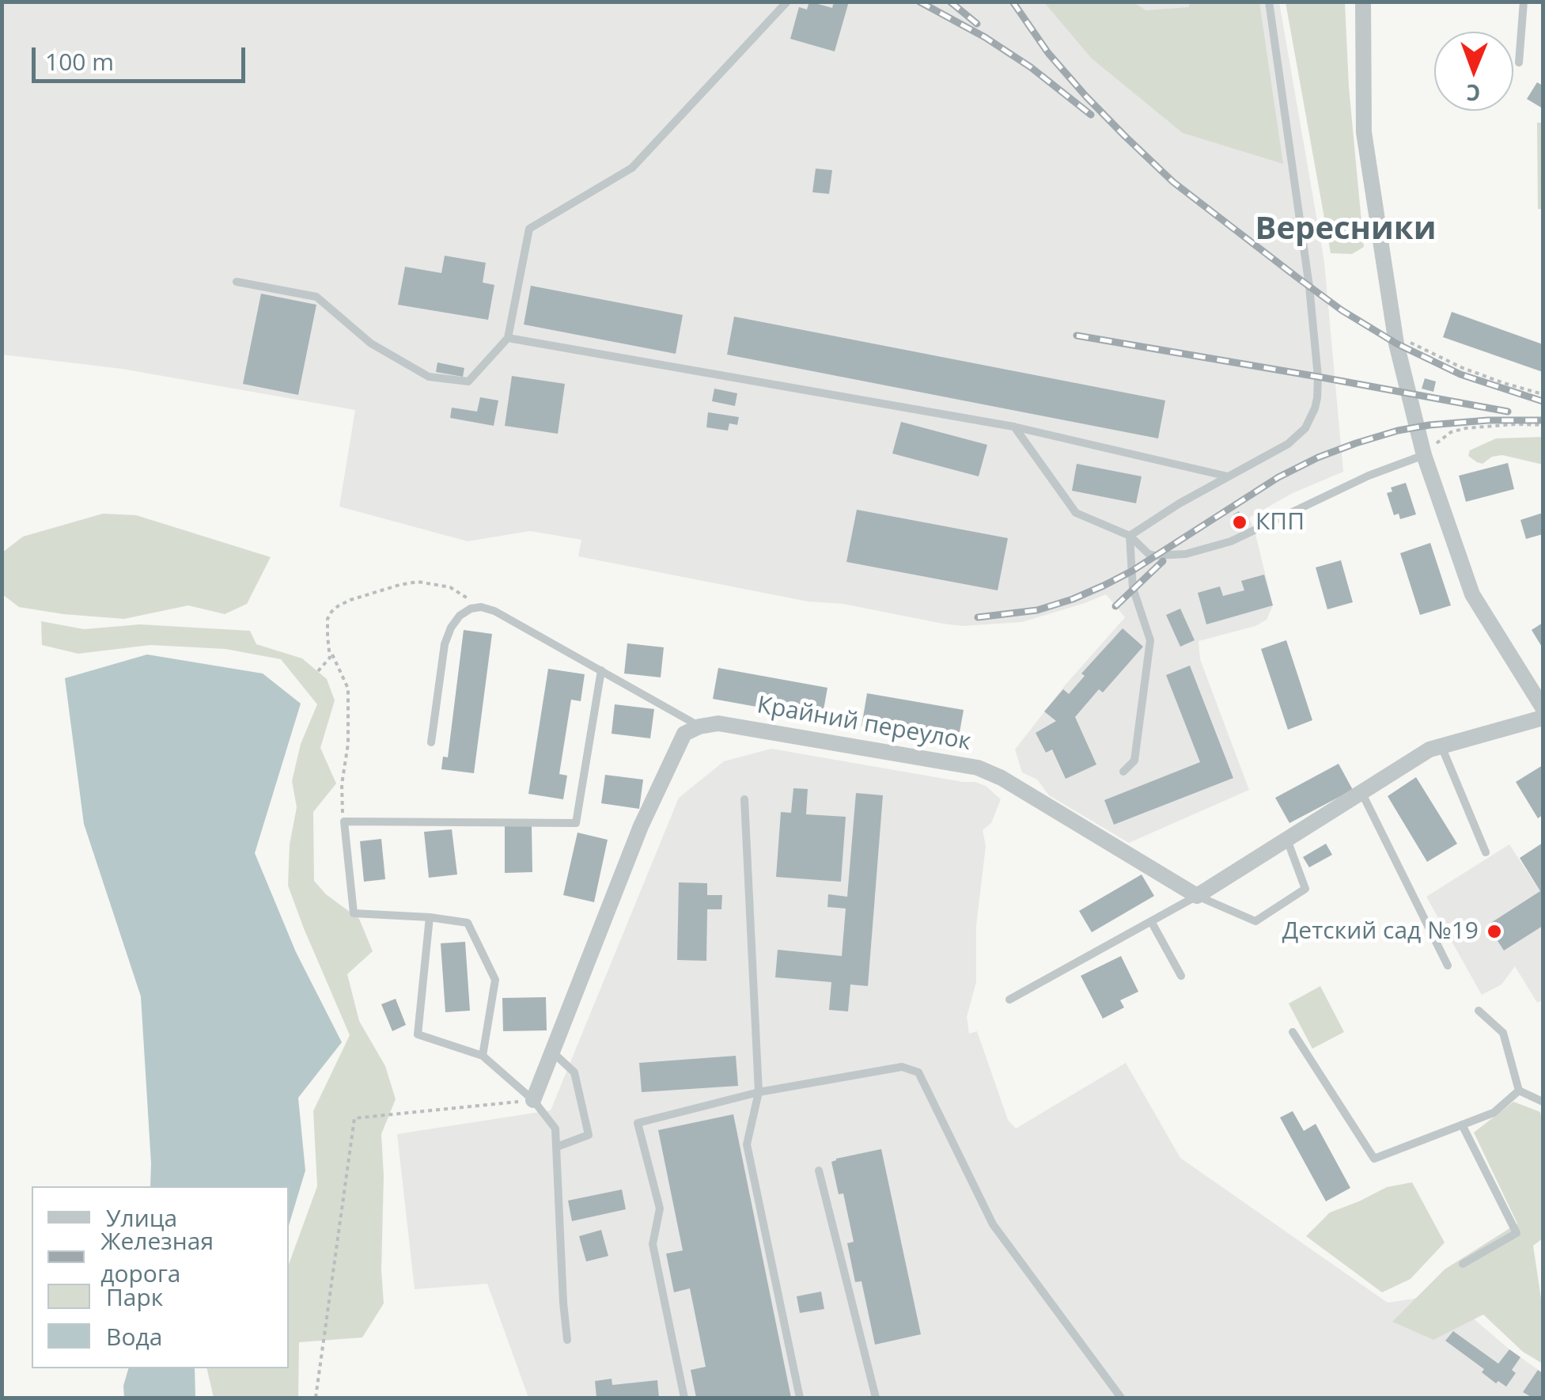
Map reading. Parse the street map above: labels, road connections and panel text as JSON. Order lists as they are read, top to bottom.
{
  "streets": {
    "street": ["Крайний переулок"]
  },
  "districts": ["Вересники"],
  "places": ["КПП", "Детский сад №19"],
  "legend": [
    "Улица",
    "Железная дорога",
    "Парк",
    "Вода"
  ],
  "scale_bar": "100 m",
  "north": "bottom"
}
